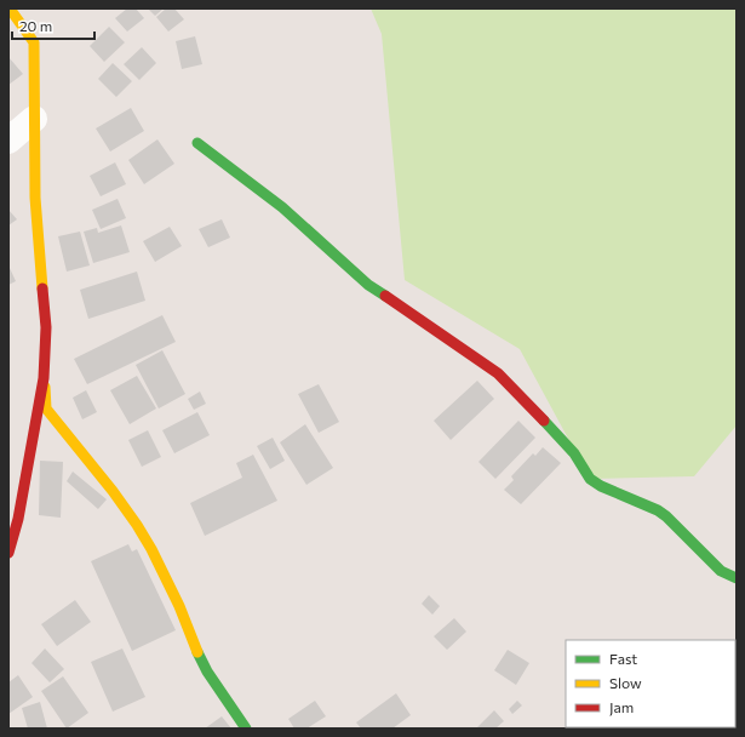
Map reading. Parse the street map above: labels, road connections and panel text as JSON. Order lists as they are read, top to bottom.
{
  "legend": ["Fast", "Slow", "Jam"],
  "scale_bar": "20 m"
}
